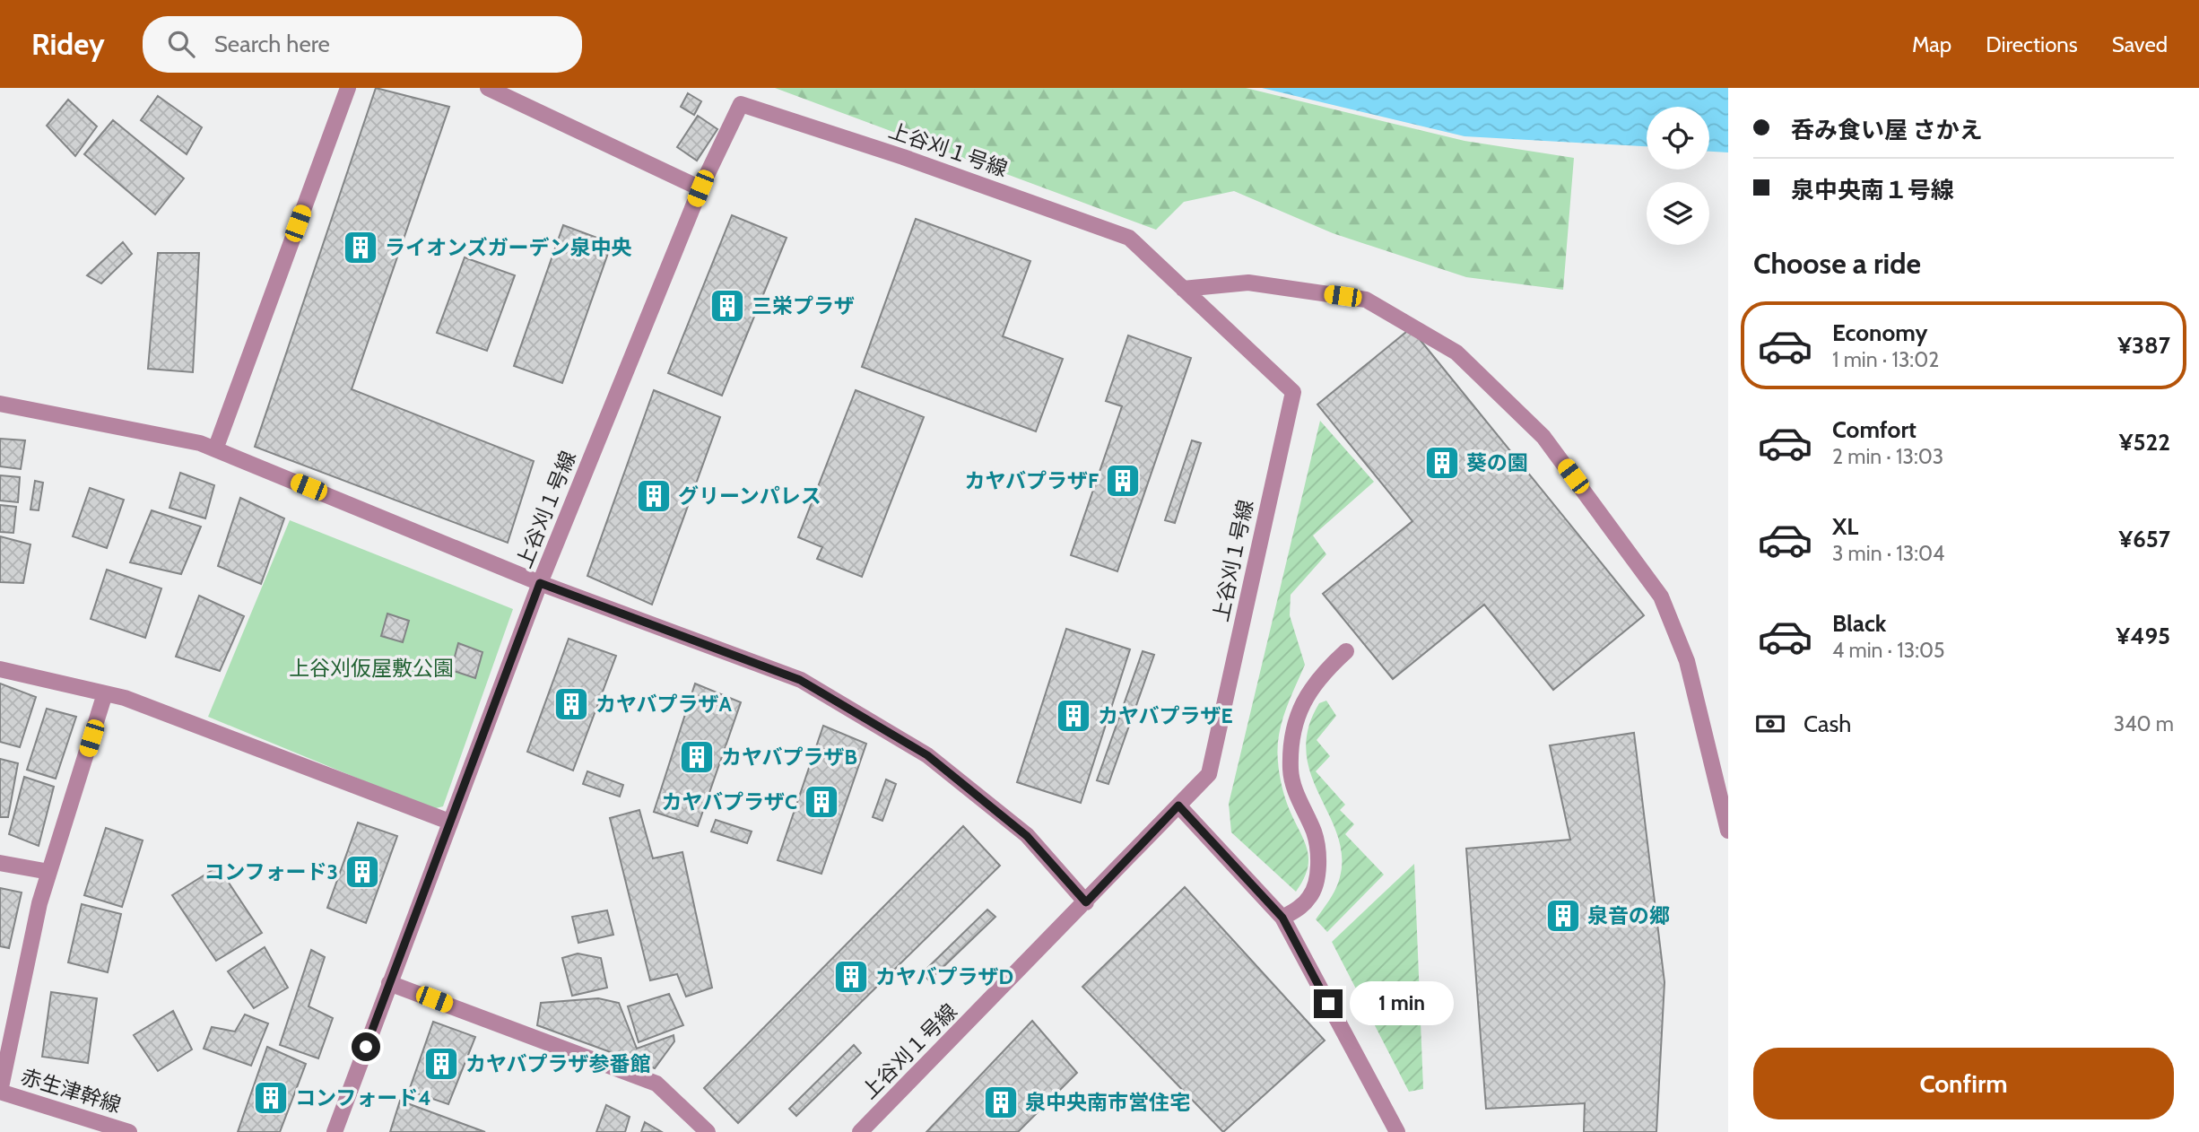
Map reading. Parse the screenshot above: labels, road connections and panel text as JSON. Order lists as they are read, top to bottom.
{
  "streets": {
    "street": ["上谷刈１号線", "赤生津幹線"]
  },
  "parks": ["上谷刈仮屋敷公園"],
  "places": {
    "building": [
      "ライオンズガーデン泉中央",
      "三栄プラザ",
      "葵の園",
      "カヤバプラザF",
      "グリーンパレス",
      "カヤバプラザA",
      "カヤバプラザE",
      "カヤバプラザB",
      "カヤバプラザC",
      "コンフォード3",
      "泉音の郷",
      "カヤバプラザD",
      "カヤバプラザ参番館",
      "コンフォード4",
      "泉中央南市営住宅"
    ]
  },
  "page": {
    "header": "Ridey",
    "search": "Search here",
    "nav": ["Map", "Directions", "Saved"],
    "banner": ["呑み食い屋 さかえ", "泉中央南１号線"],
    "heading": "Choose a ride",
    "list": [
      {
        "name": "Economy",
        "note": "1 min · 13:02",
        "value": "¥387"
      },
      {
        "name": "Comfort",
        "note": "2 min · 13:03",
        "value": "¥522"
      },
      {
        "name": "XL",
        "note": "3 min · 13:04",
        "value": "¥657"
      },
      {
        "name": "Black",
        "note": "4 min · 13:05",
        "value": "¥495"
      }
    ],
    "pay": ["Cash", "340 m"],
    "bubble": "1 min",
    "buttons": "Confirm"
  }
}
